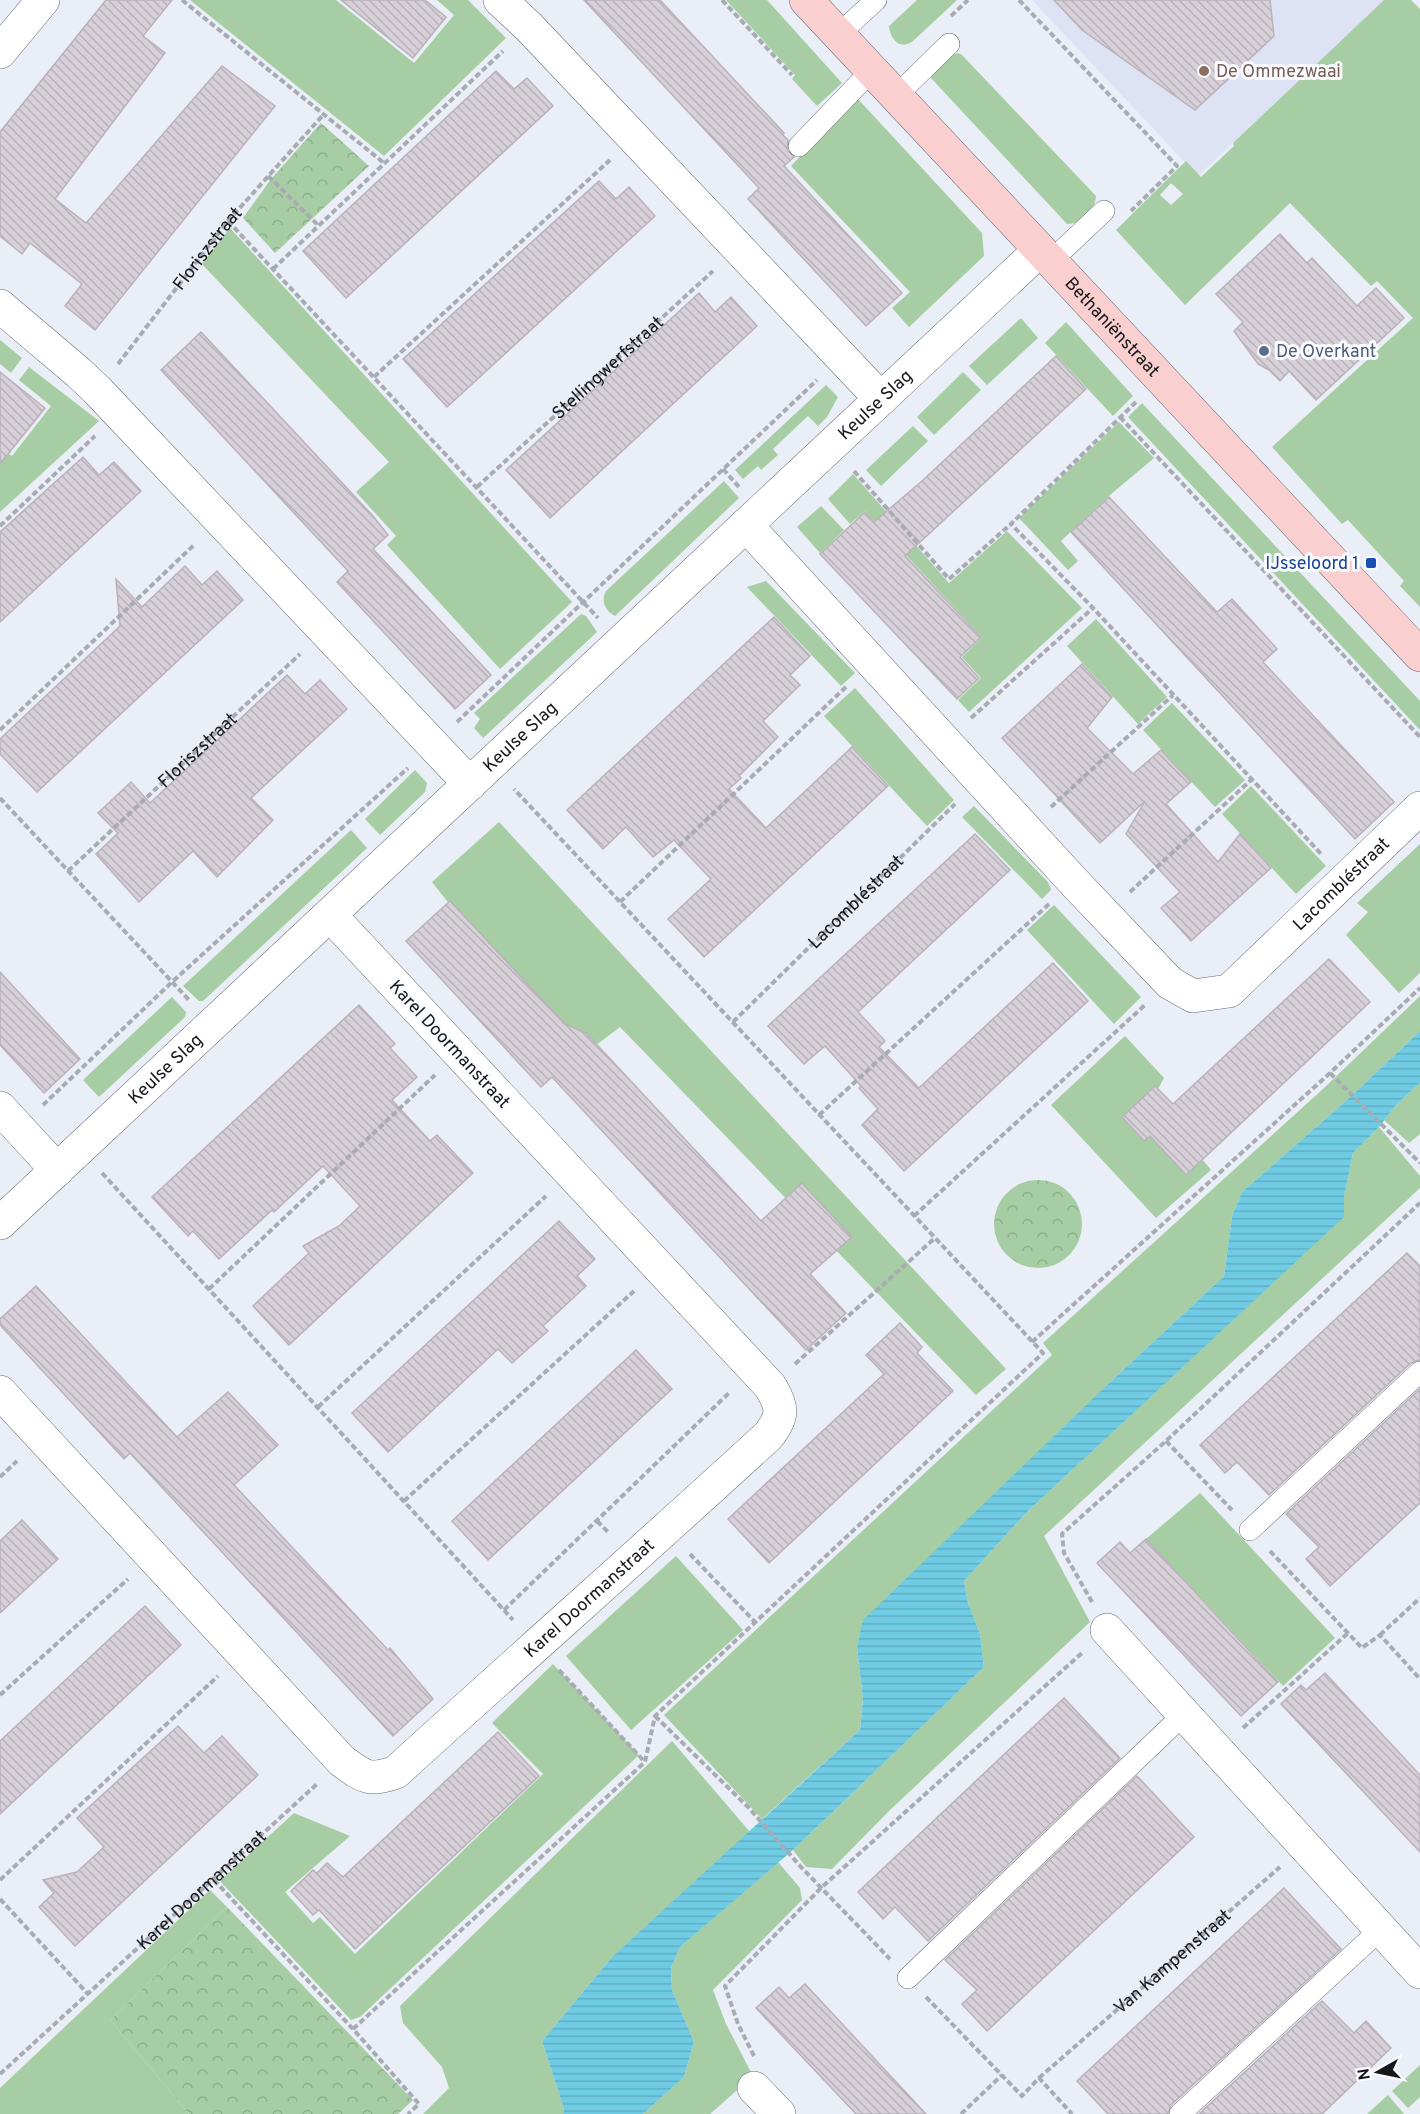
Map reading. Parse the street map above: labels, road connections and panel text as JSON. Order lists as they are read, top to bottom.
{
  "streets": {
    "street": [
      "Bethaniënstraat",
      "Keulse Slag",
      "Lacombléstraat",
      "Karel Doormanstraat"
    ],
    "path": ["Floriszstraat", "Stellingwerfstraat", "Van Kampenstraat"]
  },
  "crossings": [
    ["Bethaniënstraat", "Keulse Slag"],
    ["Keulse Slag", "Lacombléstraat"],
    ["Keulse Slag", "Karel Doormanstraat"]
  ],
  "places": {
    "other": ["De Ommezwaai", "De Overkant"],
    "transit": ["IJsseloord 1"]
  },
  "north": "left"
}
